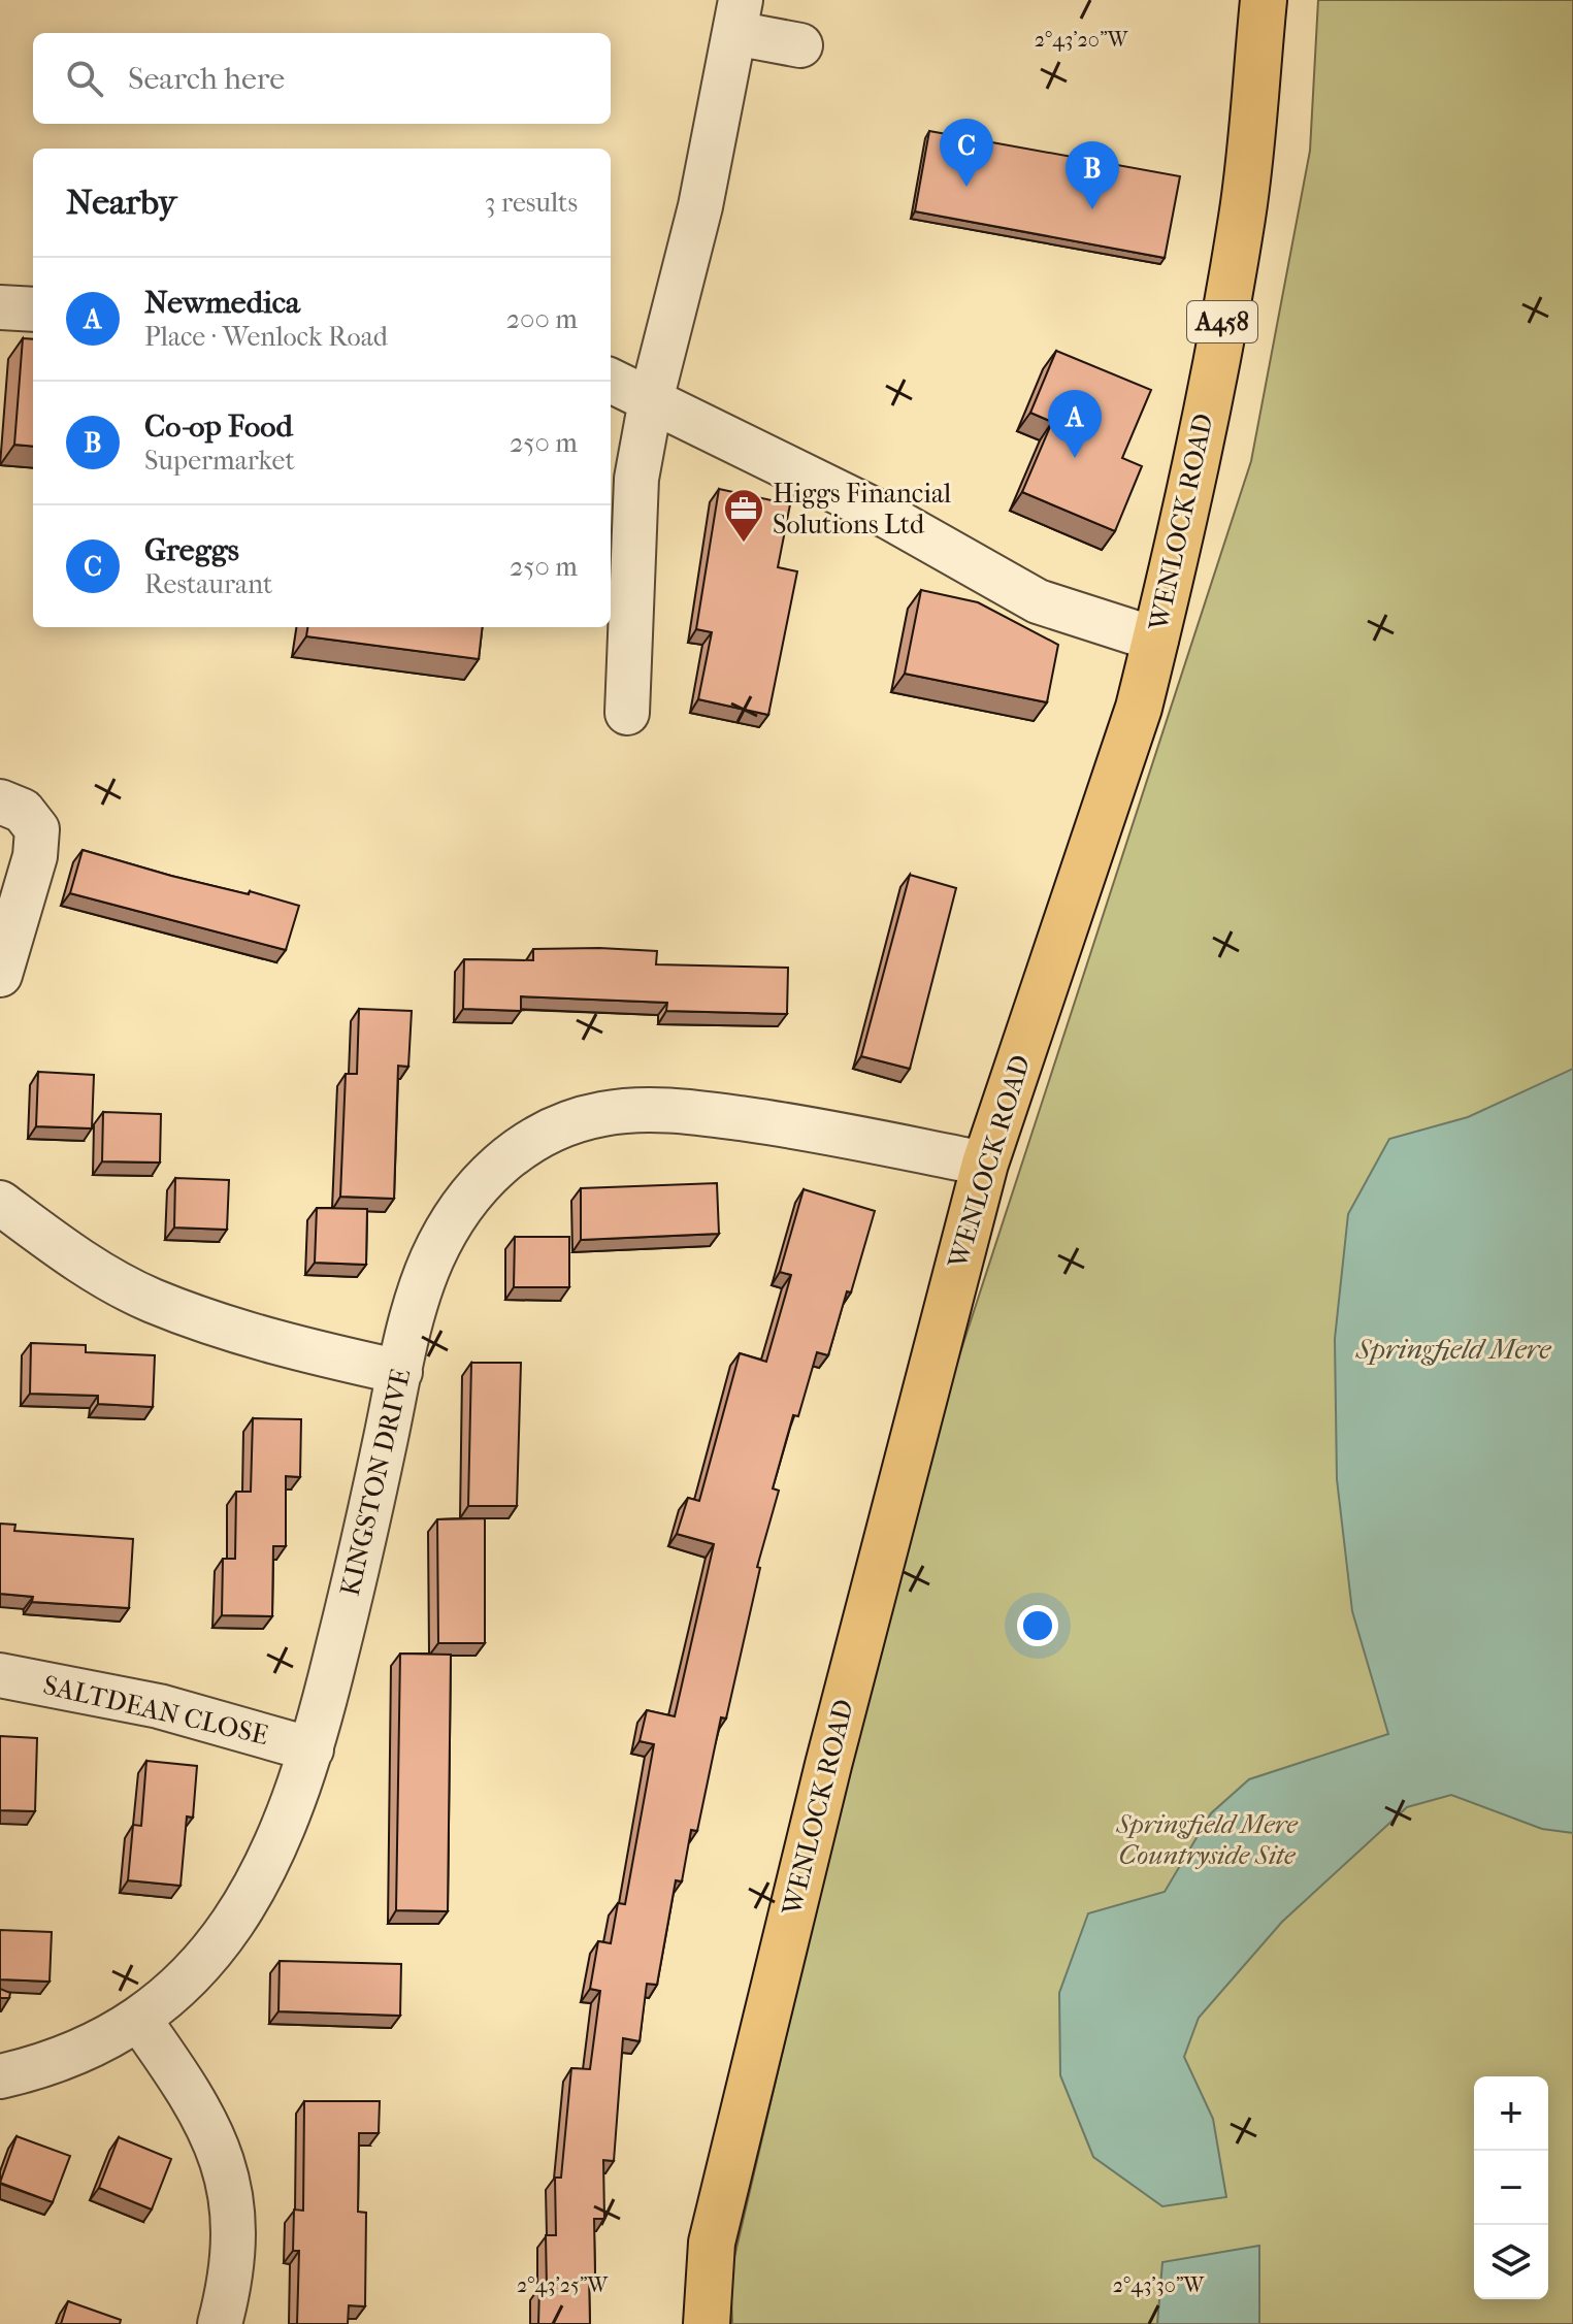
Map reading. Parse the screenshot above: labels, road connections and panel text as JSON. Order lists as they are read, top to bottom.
{
  "streets": {
    "main road": ["A458", "WENLOCK ROAD"],
    "street": ["KINGSTON DRIVE", "SALTDEAN CLOSE"]
  },
  "crossings": [
    ["WENLOCK ROAD", "KINGSTON DRIVE"],
    ["KINGSTON DRIVE", "SALTDEAN CLOSE"]
  ],
  "water": ["Springfield Mere"],
  "parks": ["Springfield Mere Countryside Site"],
  "places": {
    "office": ["Higgs Financial Solutions Ltd"]
  },
  "page": {
    "search": "Search here",
    "pins": ["C", "B", "A"],
    "heading": ["Nearby", "3 results"],
    "list": [
      {
        "mark": "A",
        "name": "Newmedica",
        "note": "Place · Wenlock Road",
        "value": "200 m"
      },
      {
        "mark": "B",
        "name": "Co-op Food",
        "note": "Supermarket",
        "value": "250 m"
      },
      {
        "mark": "C",
        "name": "Greggs",
        "note": "Restaurant",
        "value": "250 m"
      }
    ],
    "map_buttons": ["+", "−"]
  },
  "coordinates": ["2°43'20\"W", "2°43'25\"W", "2°43'30\"W"]
}
